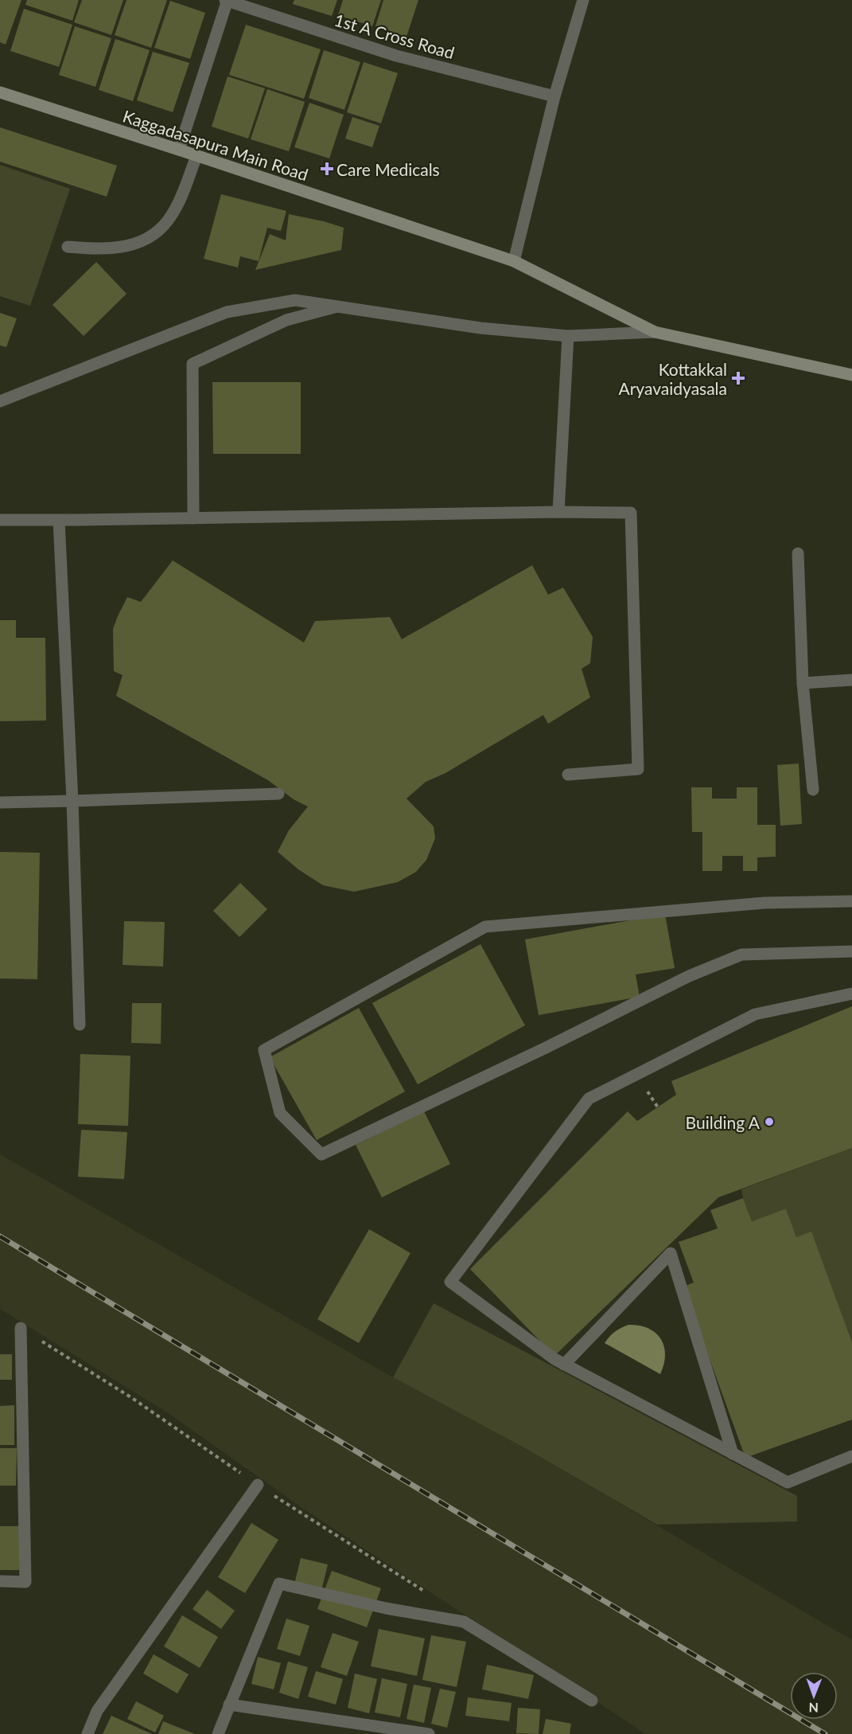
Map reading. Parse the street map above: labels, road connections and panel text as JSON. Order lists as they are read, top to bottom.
{
  "streets": {
    "main road": ["Kaggadasapura Main Road"],
    "street": ["1st A Cross Road"]
  },
  "places": {
    "health": ["Care Medicals", "Kottakkal Aryavaidyasala"],
    "other": ["Building A"]
  },
  "north": "bottom"
}
